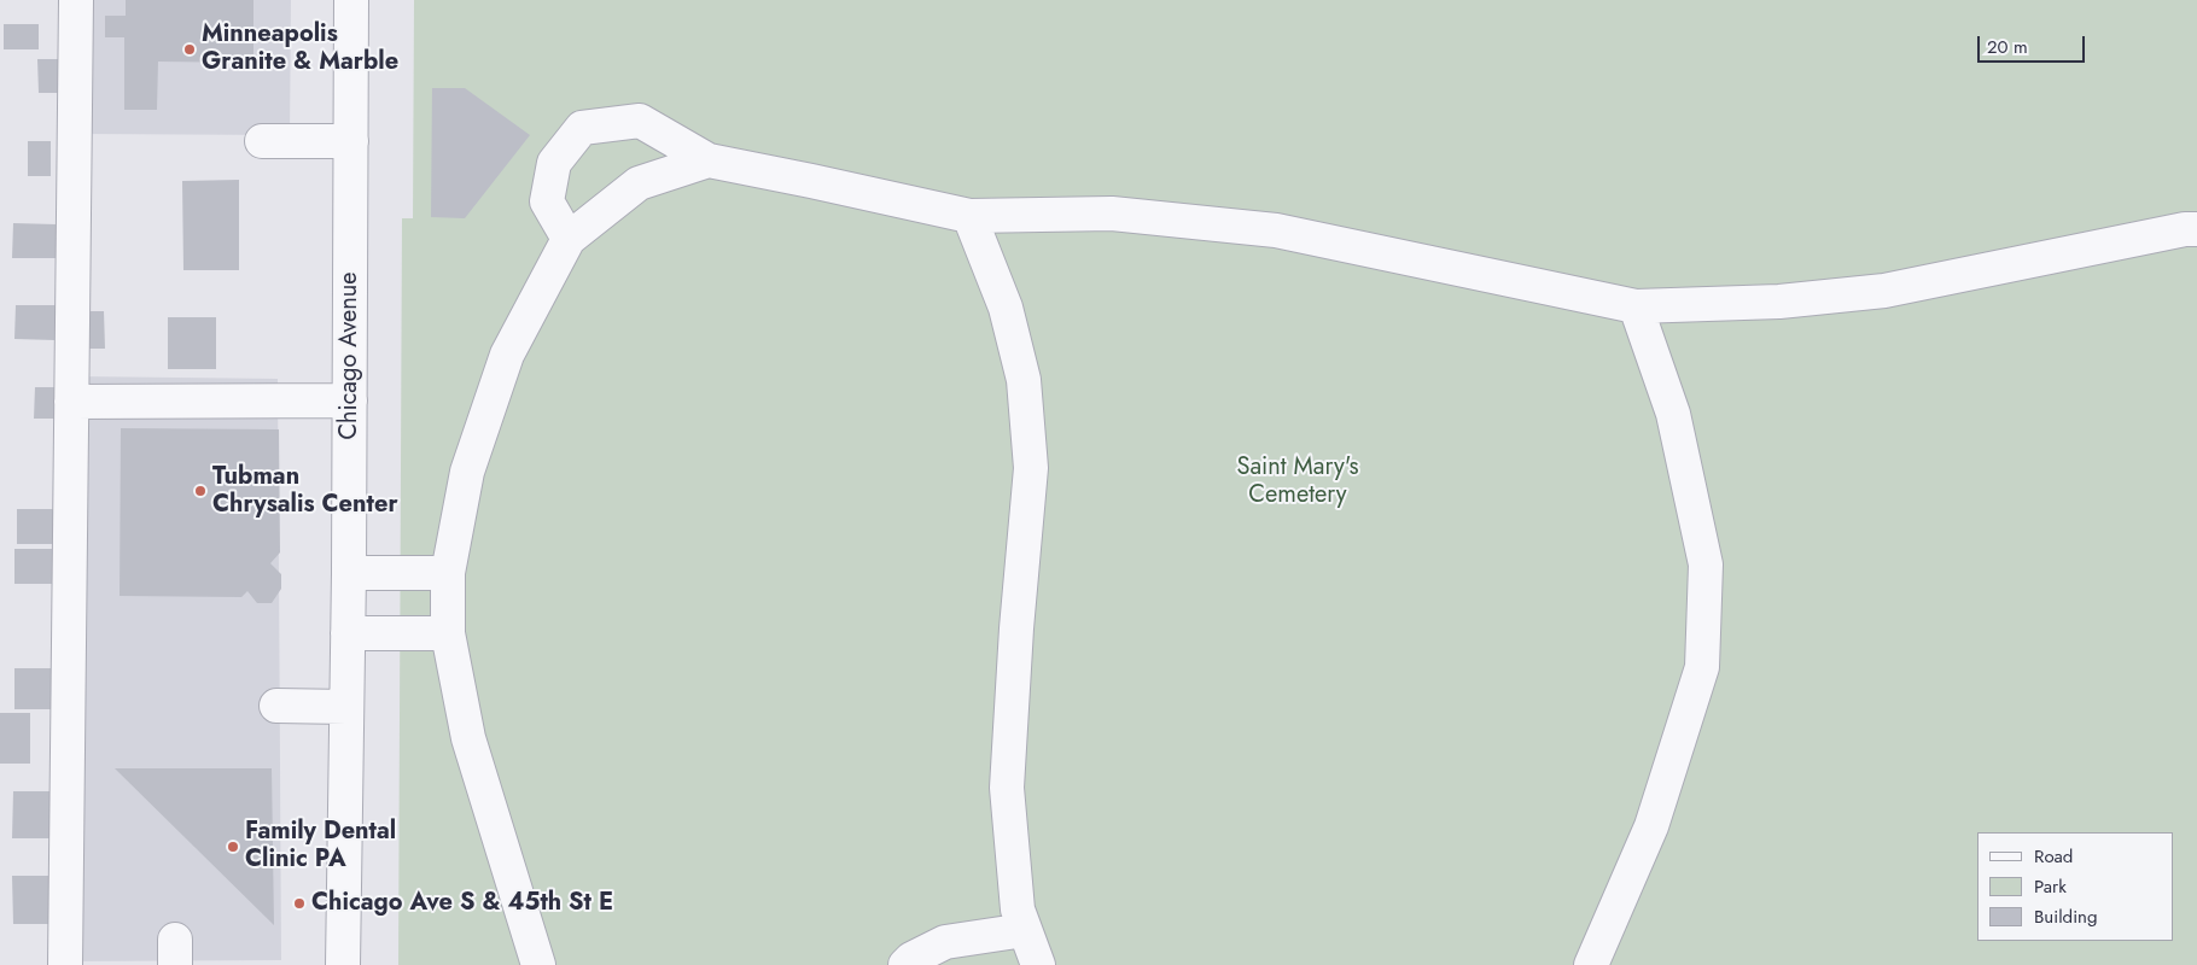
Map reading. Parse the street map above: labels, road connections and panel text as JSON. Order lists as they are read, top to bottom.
{
  "streets": {
    "street": ["Chicago Avenue"]
  },
  "parks": ["Saint Mary's Cemetery"],
  "places": [
    "Minneapolis Granite & Marble",
    "Tubman Chrysalis Center",
    "Family Dental Clinic PA",
    "Chicago Ave S & 45th St E"
  ],
  "legend": ["Road", "Park", "Building"],
  "scale_bar": "20 m"
}
